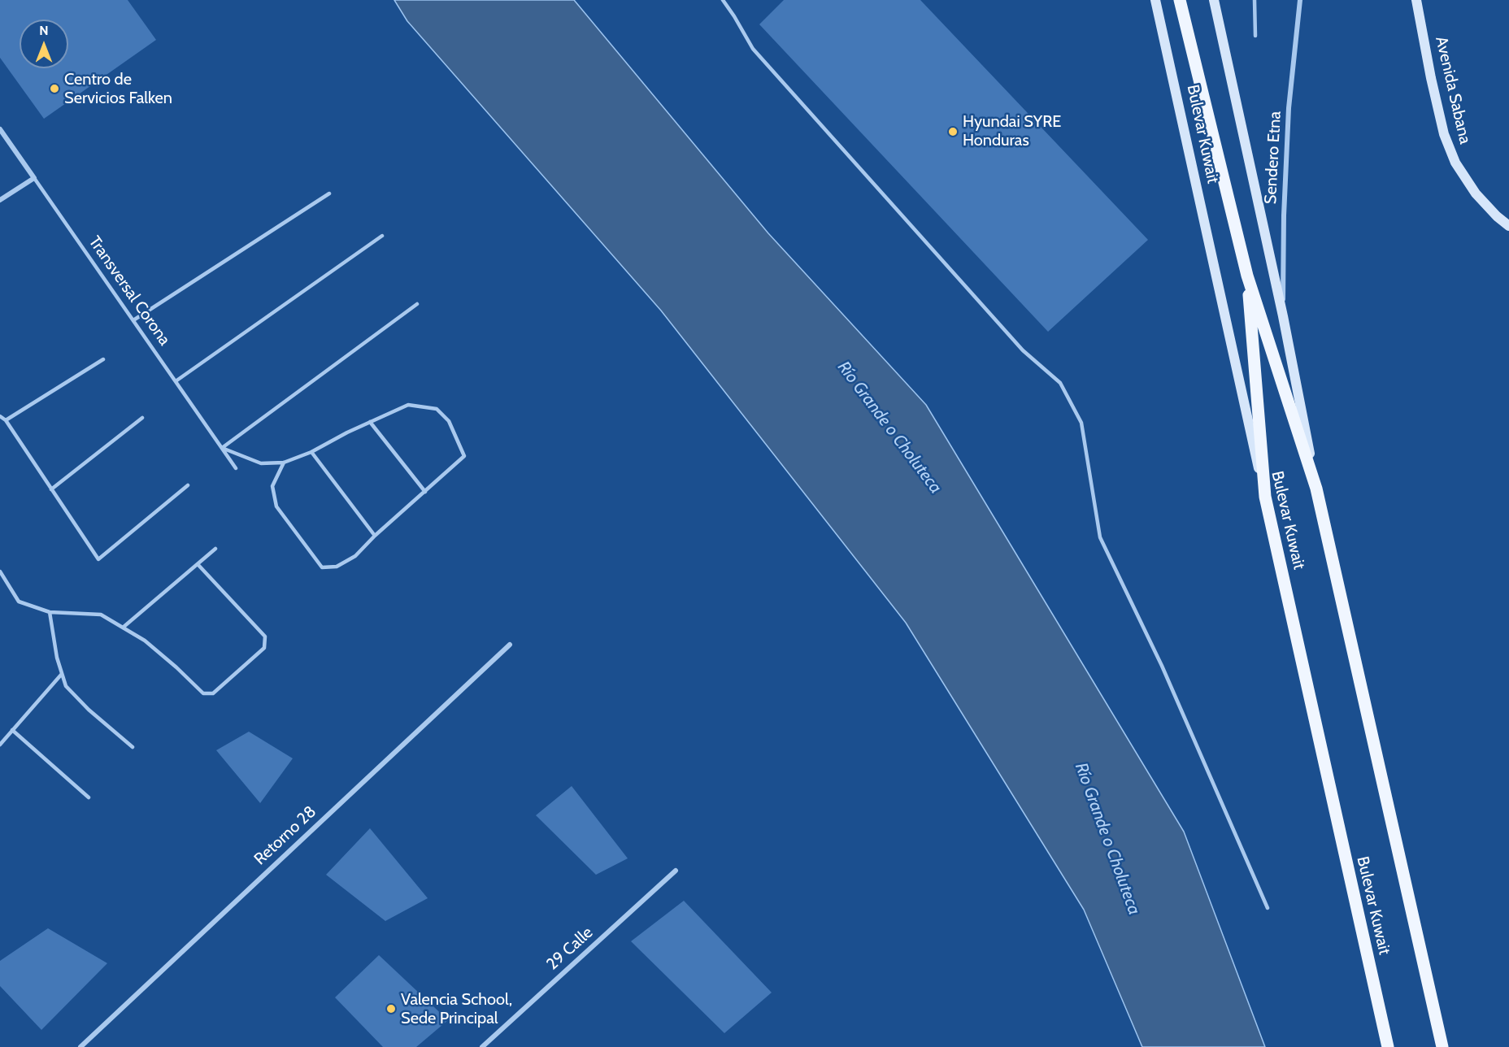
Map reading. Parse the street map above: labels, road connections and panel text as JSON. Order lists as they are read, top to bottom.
{
  "streets": {
    "main road": ["Avenida Sabana", "Bulevar Kuwait"],
    "street": [
      "Sendero Etna",
      "Transversal Corona",
      "Retorno 28",
      "29 Calle"
    ]
  },
  "water": ["Río Grande o Choluteca"],
  "places": ["Centro de Servicios Falken", "Hyundai SYRE Honduras", "Valencia School, Sede Principal"],
  "north": "top"
}
